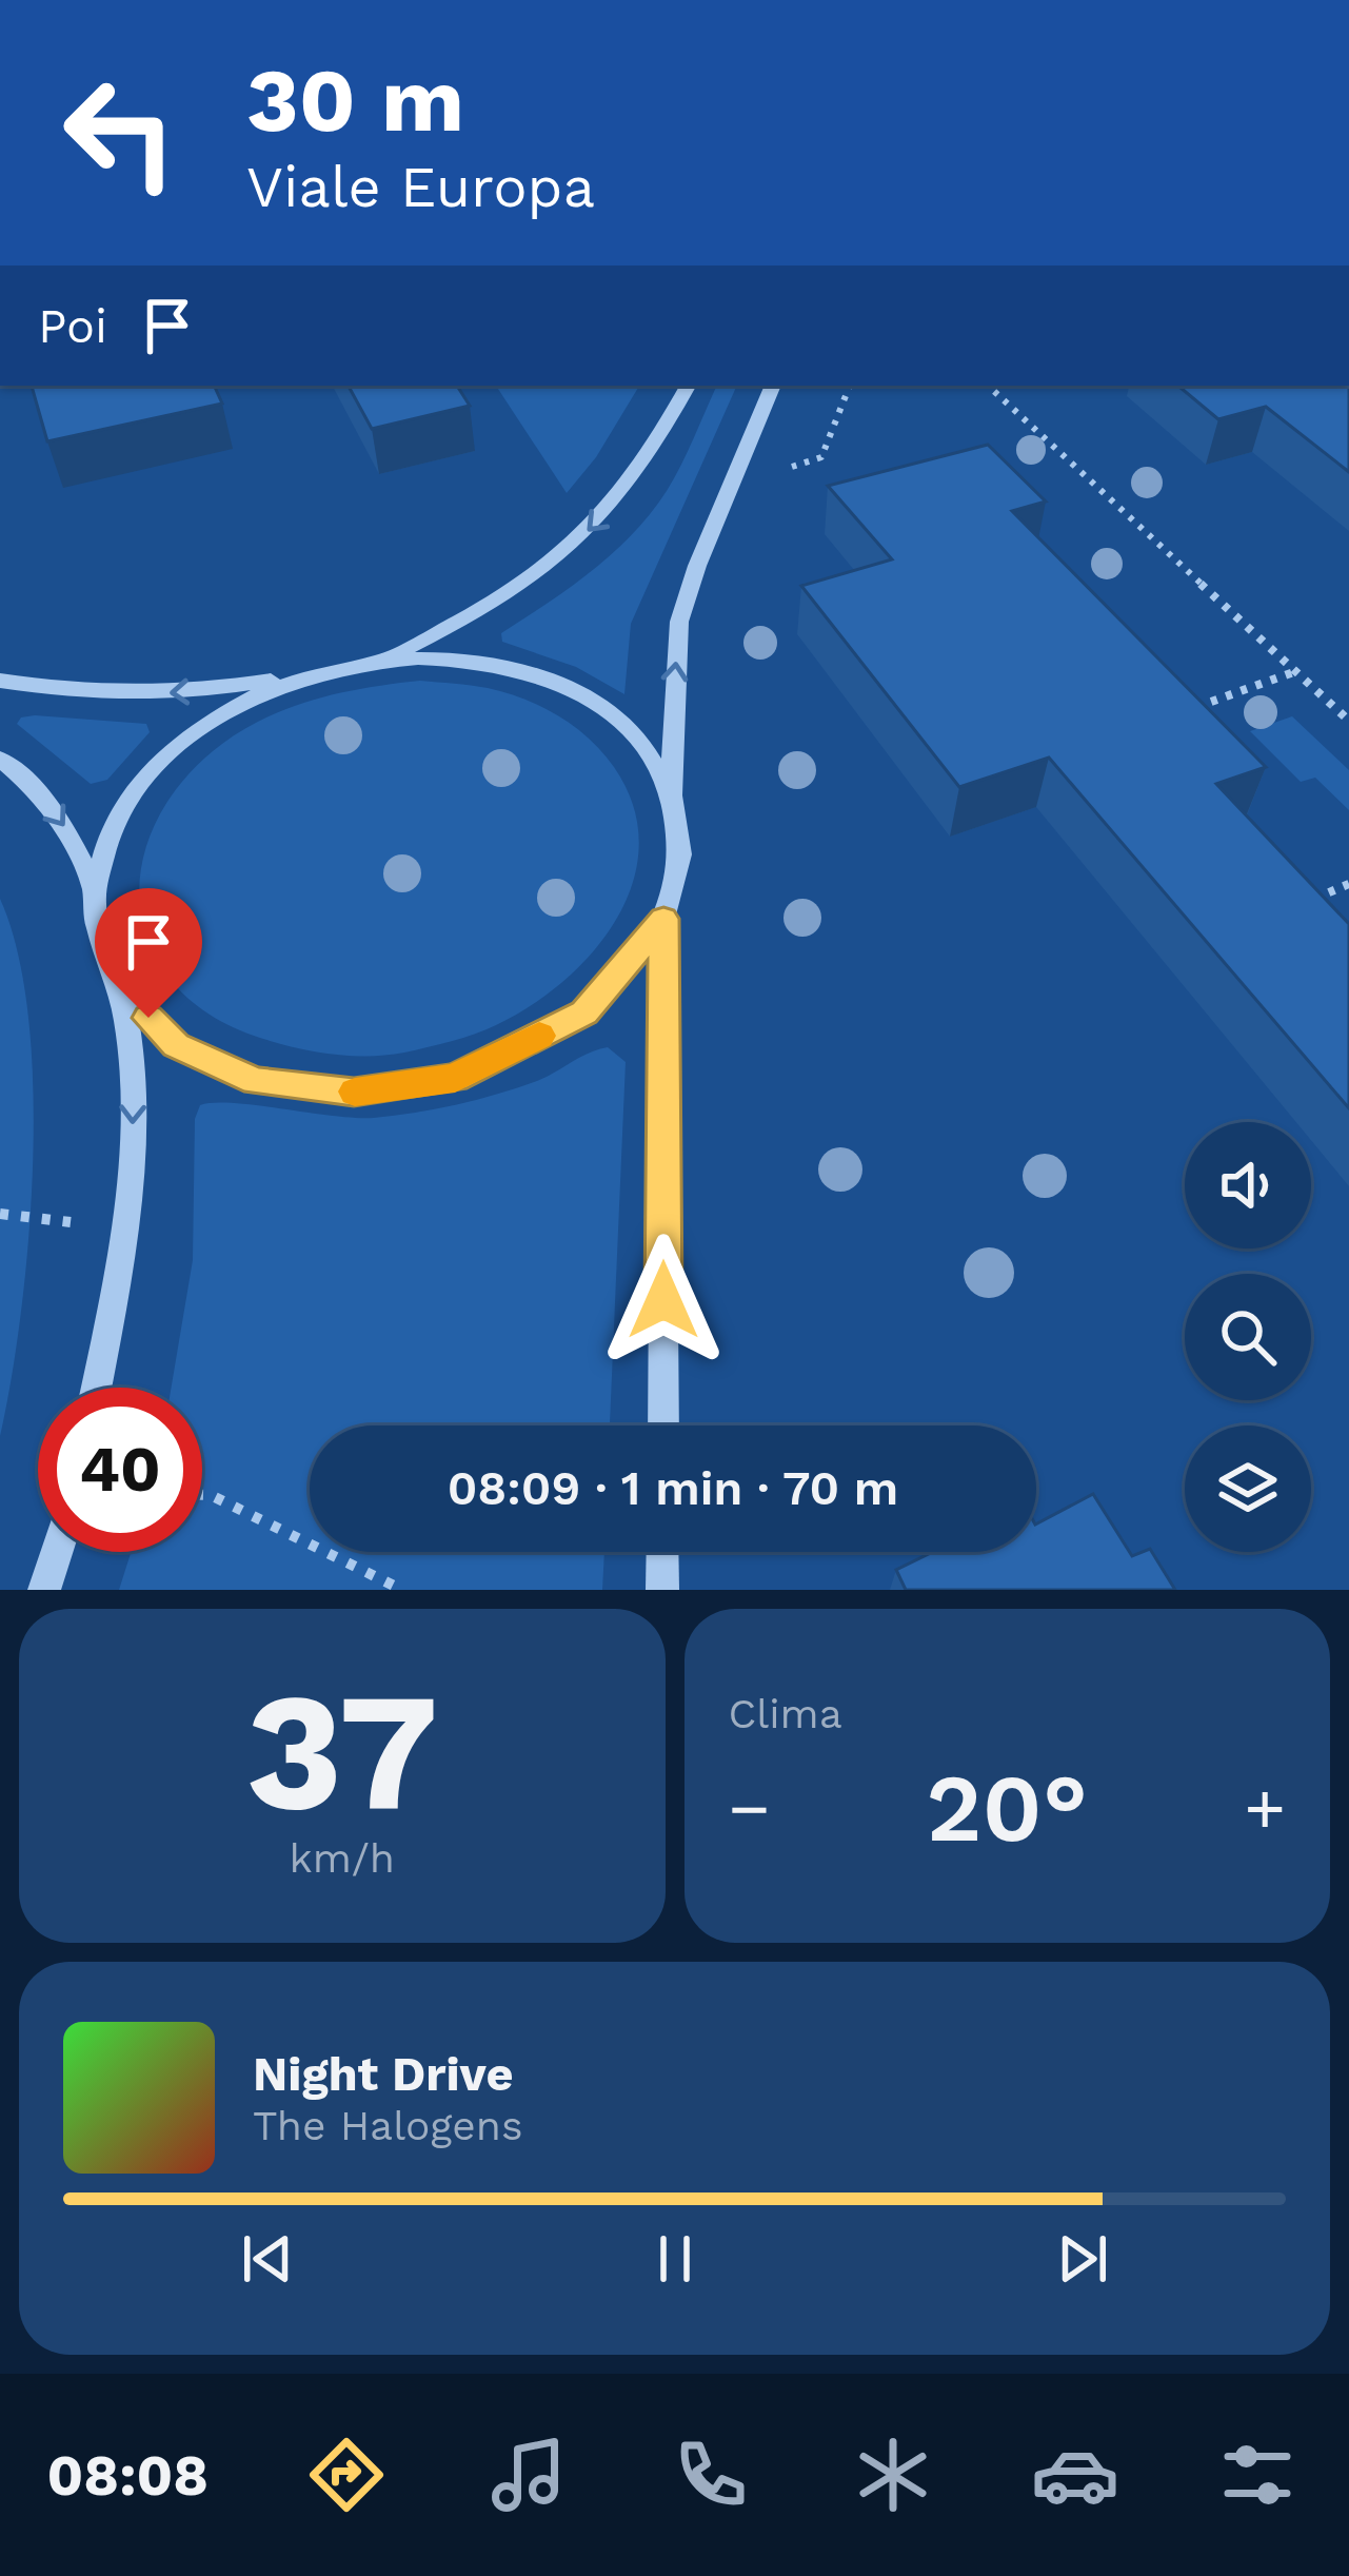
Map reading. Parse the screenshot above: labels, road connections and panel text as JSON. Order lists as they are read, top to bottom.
{
  "page": {
    "turn": ["30 m", "Viale Europa"],
    "then": "Poi",
    "limit": "40",
    "trip": "08:09 · 1 min · 70 m",
    "tile": [
      ["37", "km/h"],
      "Clima"
    ],
    "heat": ["−", "20°", "+"],
    "song": ["Night Drive", "The Halogens"],
    "tabs": "08:08"
  }
}
